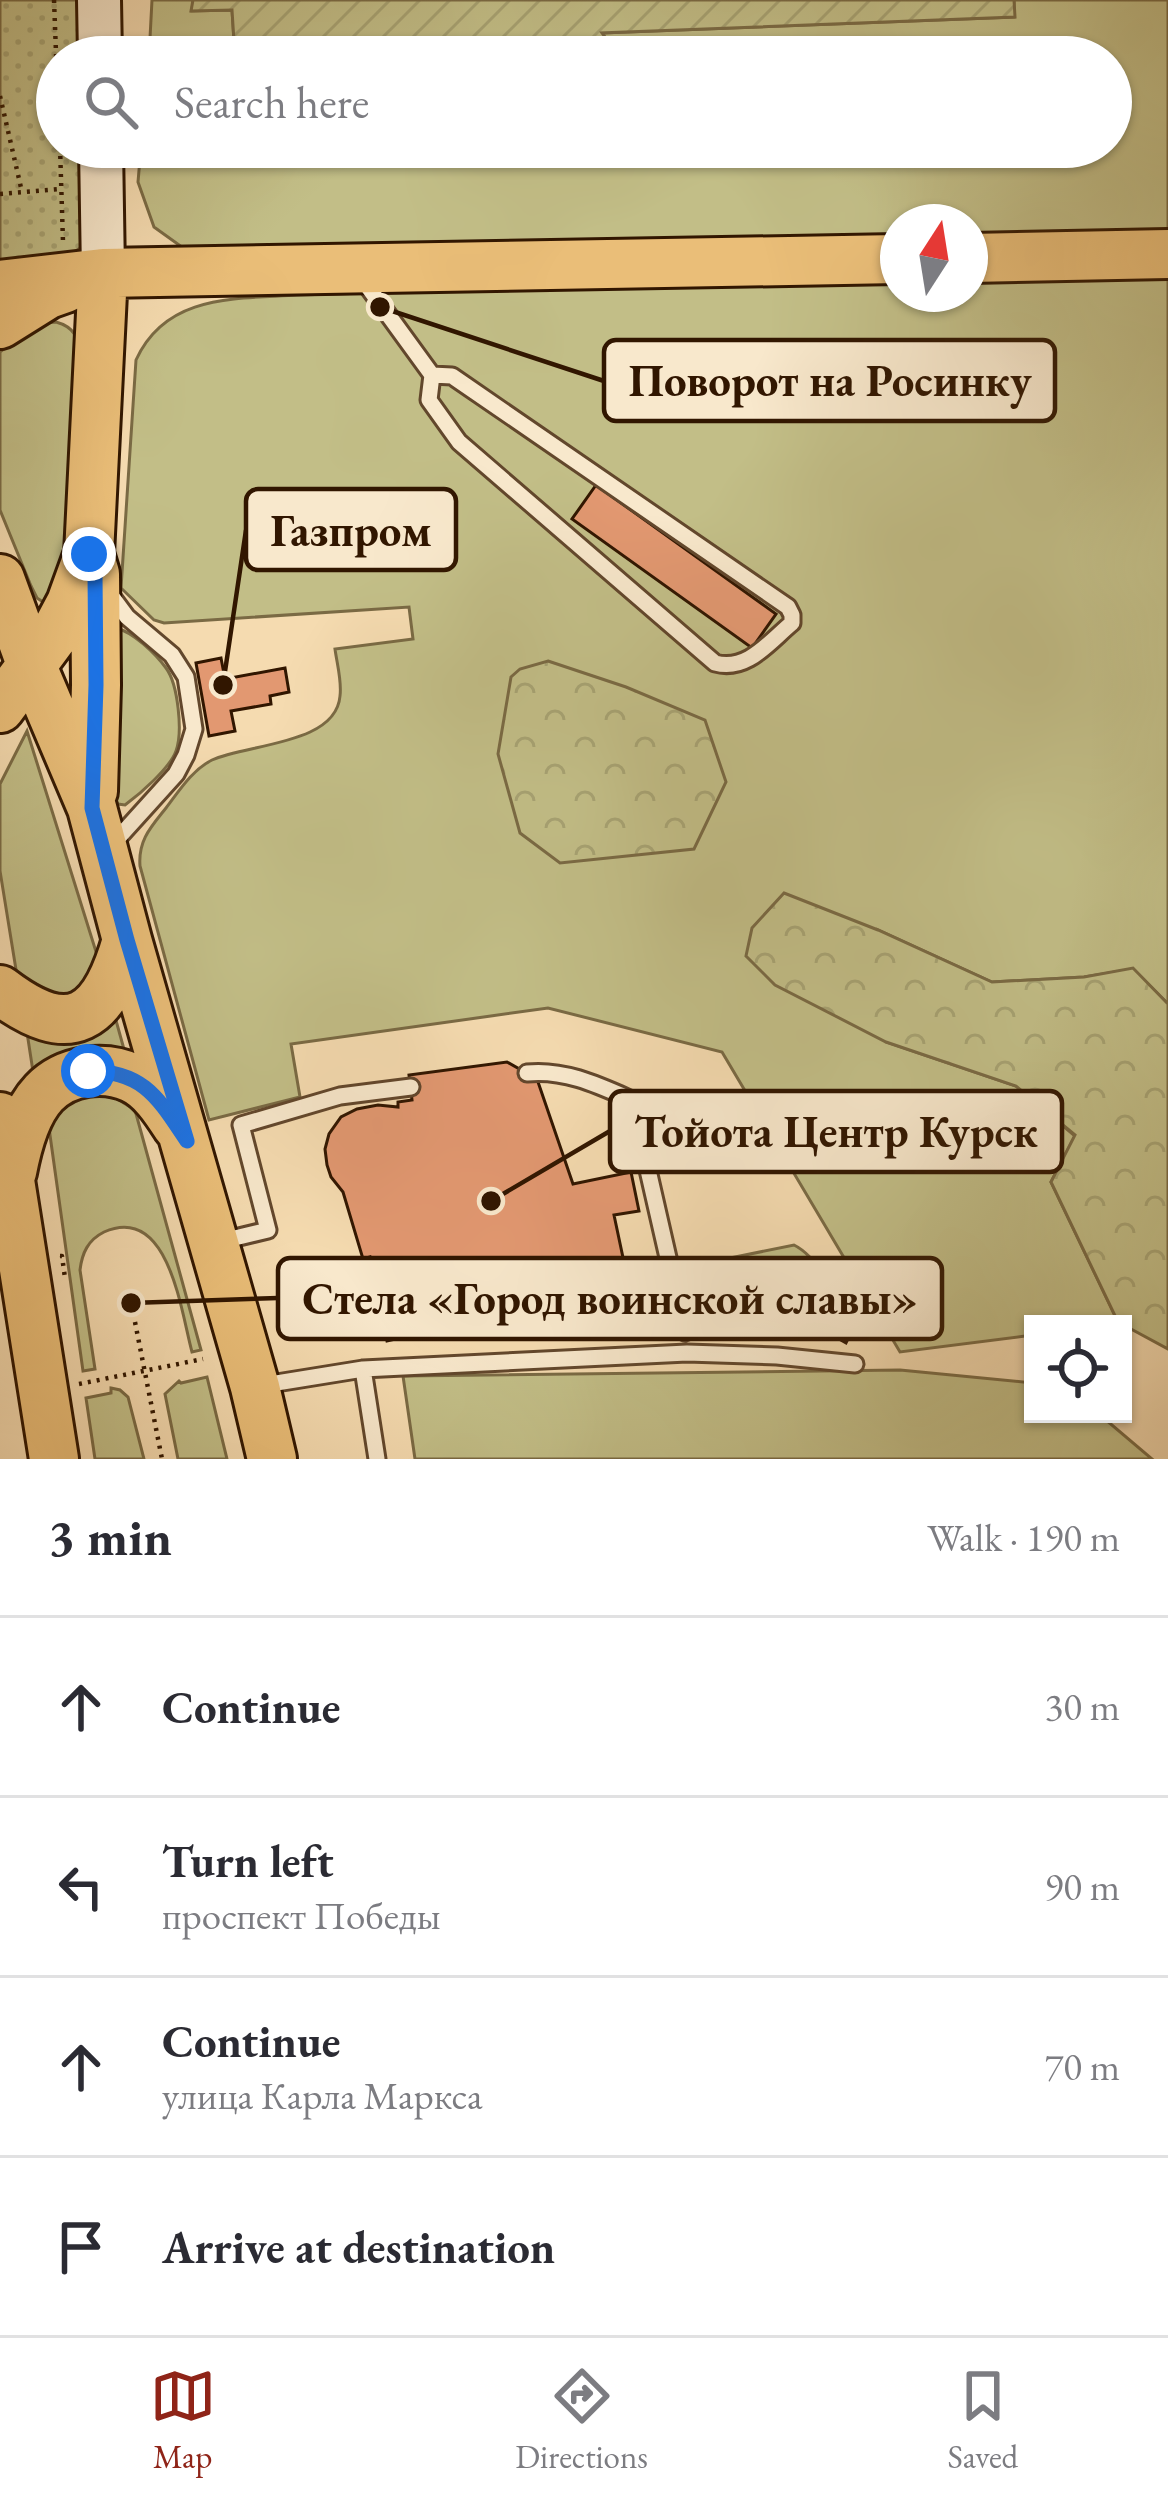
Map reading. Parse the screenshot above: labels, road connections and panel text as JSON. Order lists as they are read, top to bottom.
{
  "places": [
    "Поворот на Росинку",
    "Газпром",
    "Тойота Центр Курск",
    "Стела «Город воинской славы»"
  ],
  "north": "top",
  "page": {
    "search": "Search here",
    "heading": ["3 min", "Walk · 190 m"],
    "list": [
      ["Continue", "30 m"],
      ["Turn left", "проспект Победы", "90 m"],
      ["Continue", "улица Карла Маркса", "70 m"],
      "Arrive at destination"
    ],
    "nav": ["Map", "Directions", "Saved"]
  }
}
